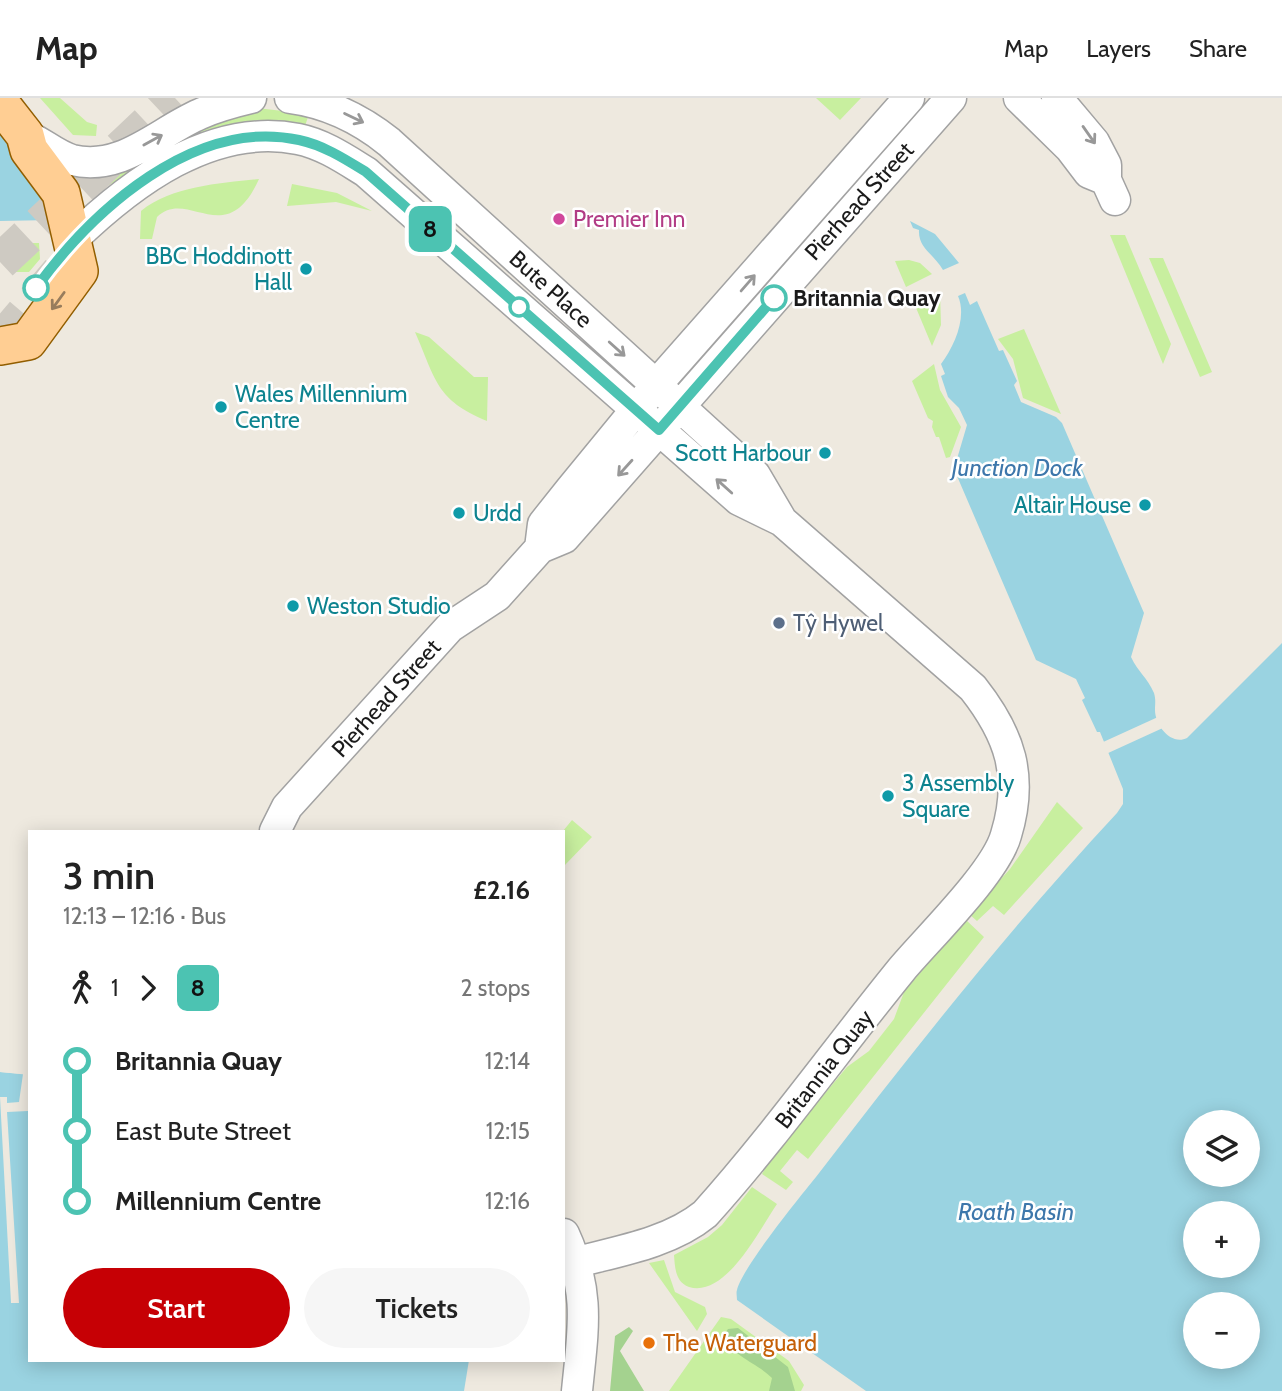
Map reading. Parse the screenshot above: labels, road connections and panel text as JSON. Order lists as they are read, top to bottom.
{
  "streets": {
    "street": ["Pierhead Street", "Bute Place", "Britannia Quay"]
  },
  "crossings": [
    ["Pierhead Street", "Bute Place"],
    ["Bute Place", "Britannia Quay"]
  ],
  "water": ["Junction Dock", "Roath Basin"],
  "places": [
    "Premier Inn",
    "BBC Hoddinott Hall",
    "Britannia Quay",
    "Wales Millennium Centre",
    "Scott Harbour",
    "Altair House",
    "Urdd",
    "Weston Studio",
    "Tŷ Hywel",
    "3 Assembly Square",
    "The Waterguard"
  ],
  "lines": ["bus line 8"],
  "page": {
    "header": "Map",
    "nav": ["Map", "Layers", "Share"],
    "on_map": "8",
    "heading": ["3 min", "12:13 – 12:16 · Bus", "£2.16"],
    "legs": ["1", "8", "2 stops"],
    "list": [
      {
        "name": "Britannia Quay",
        "value": "12:14"
      },
      {
        "name": "East Bute Street",
        "value": "12:15"
      },
      {
        "name": "Millennium Centre",
        "value": "12:16"
      }
    ],
    "map_buttons": ["+", "−"],
    "buttons": ["Start", "Tickets"]
  }
}
